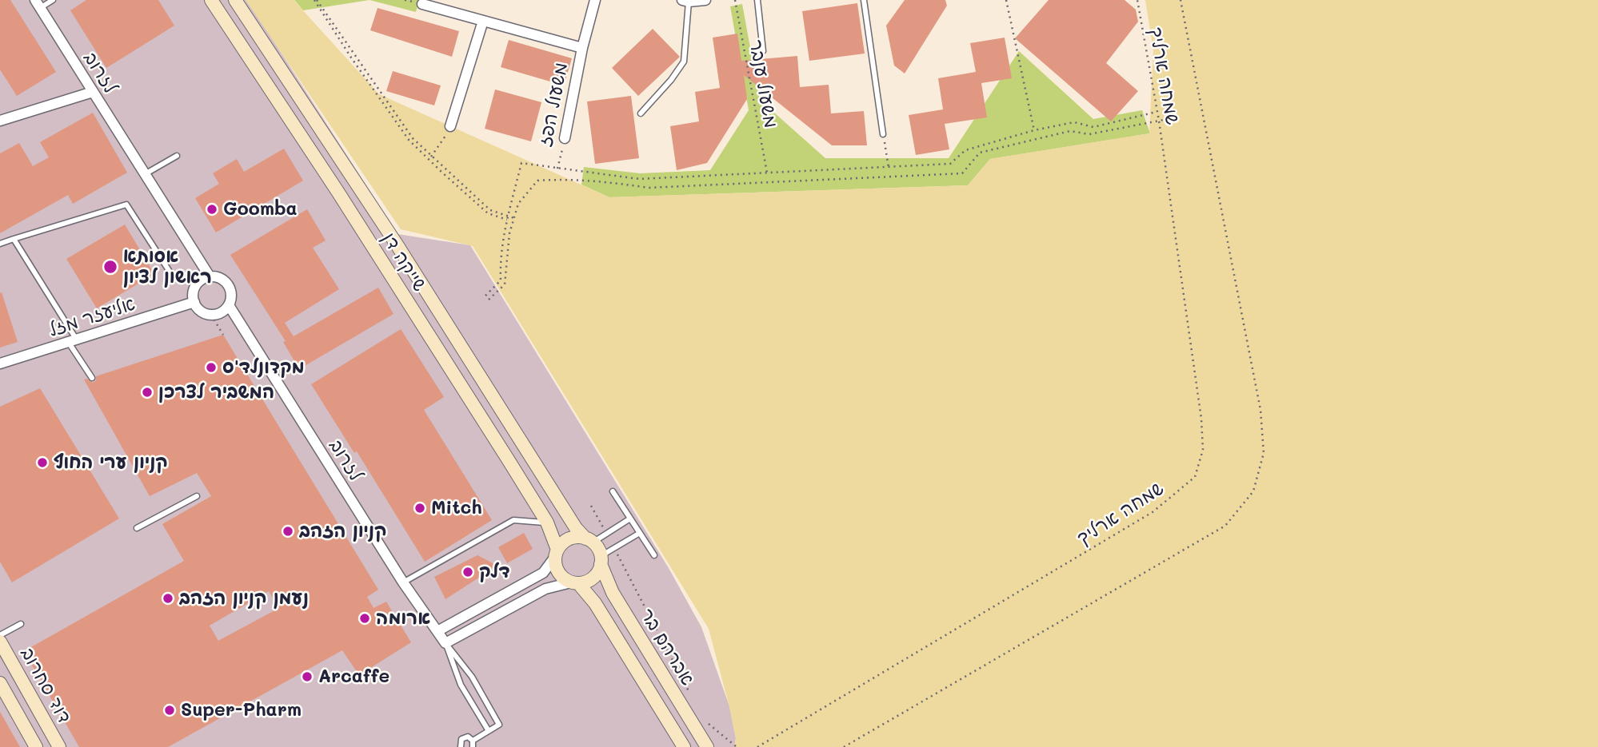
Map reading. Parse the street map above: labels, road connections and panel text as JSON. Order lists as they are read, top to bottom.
{
  "streets": {
    "street": [
      "לזרוב",
      "משעול הפז",
      "שייקה דן",
      "אליעזר מזל",
      "אברהם בר",
      "דוד סחרוב"
    ],
    "path": ["שמחה ארליך", "משעול ענבר"]
  },
  "crossings": [
    ["לזרוב", "אליעזר מזל"],
    ["שייקה דן", "אברהם בר"]
  ],
  "places": [
    "Goomba",
    "אסותא ראשון לציון",
    "מקדונלד'ס",
    "המשביר לצרכן",
    "קניון ערי החוף",
    "Mitch",
    "קניון הזהב",
    "דלק",
    "נעמן קניון הזהב",
    "ארומה",
    "Arcaffe",
    "Super-Pharm"
  ]
}
